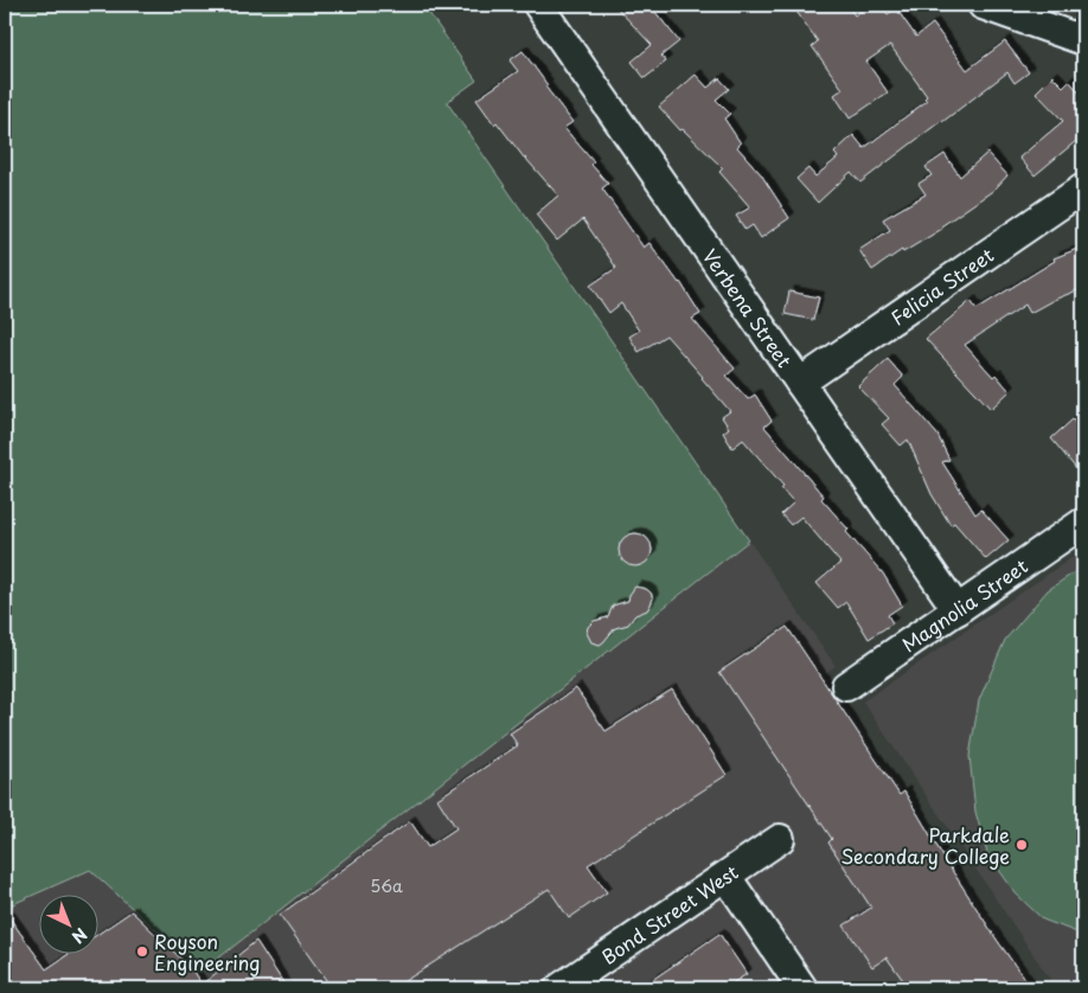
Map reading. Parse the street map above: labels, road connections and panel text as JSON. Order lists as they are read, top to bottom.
{
  "streets": {
    "street": [
      "Felicia Street",
      "Verbena Street",
      "Magnolia Street",
      "Bond Street West"
    ]
  },
  "crossings": [
    ["Felicia Street", "Verbena Street"],
    ["Verbena Street", "Magnolia Street"]
  ],
  "places": ["Parkdale Secondary College", "Royson Engineering"],
  "house_numbers": ["56a"],
  "north": "bottom right"
}
